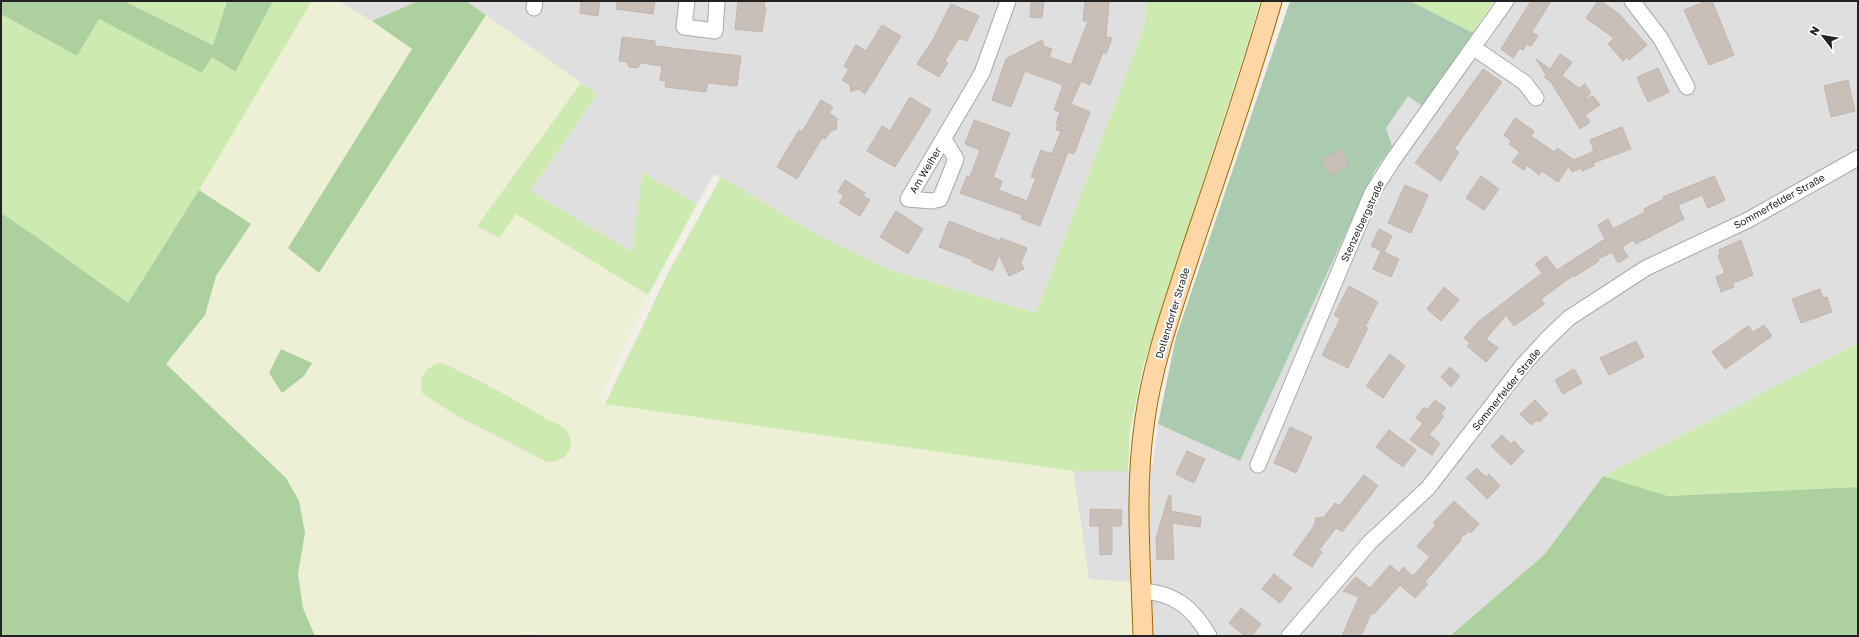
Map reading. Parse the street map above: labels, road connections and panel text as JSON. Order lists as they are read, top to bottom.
{
  "streets": {
    "main road": ["Dollendorfer Straße"],
    "street": ["Am Weiher", "Sommerfelder Straße", "Stenzelbergstraße"]
  },
  "north": "top left"
}
